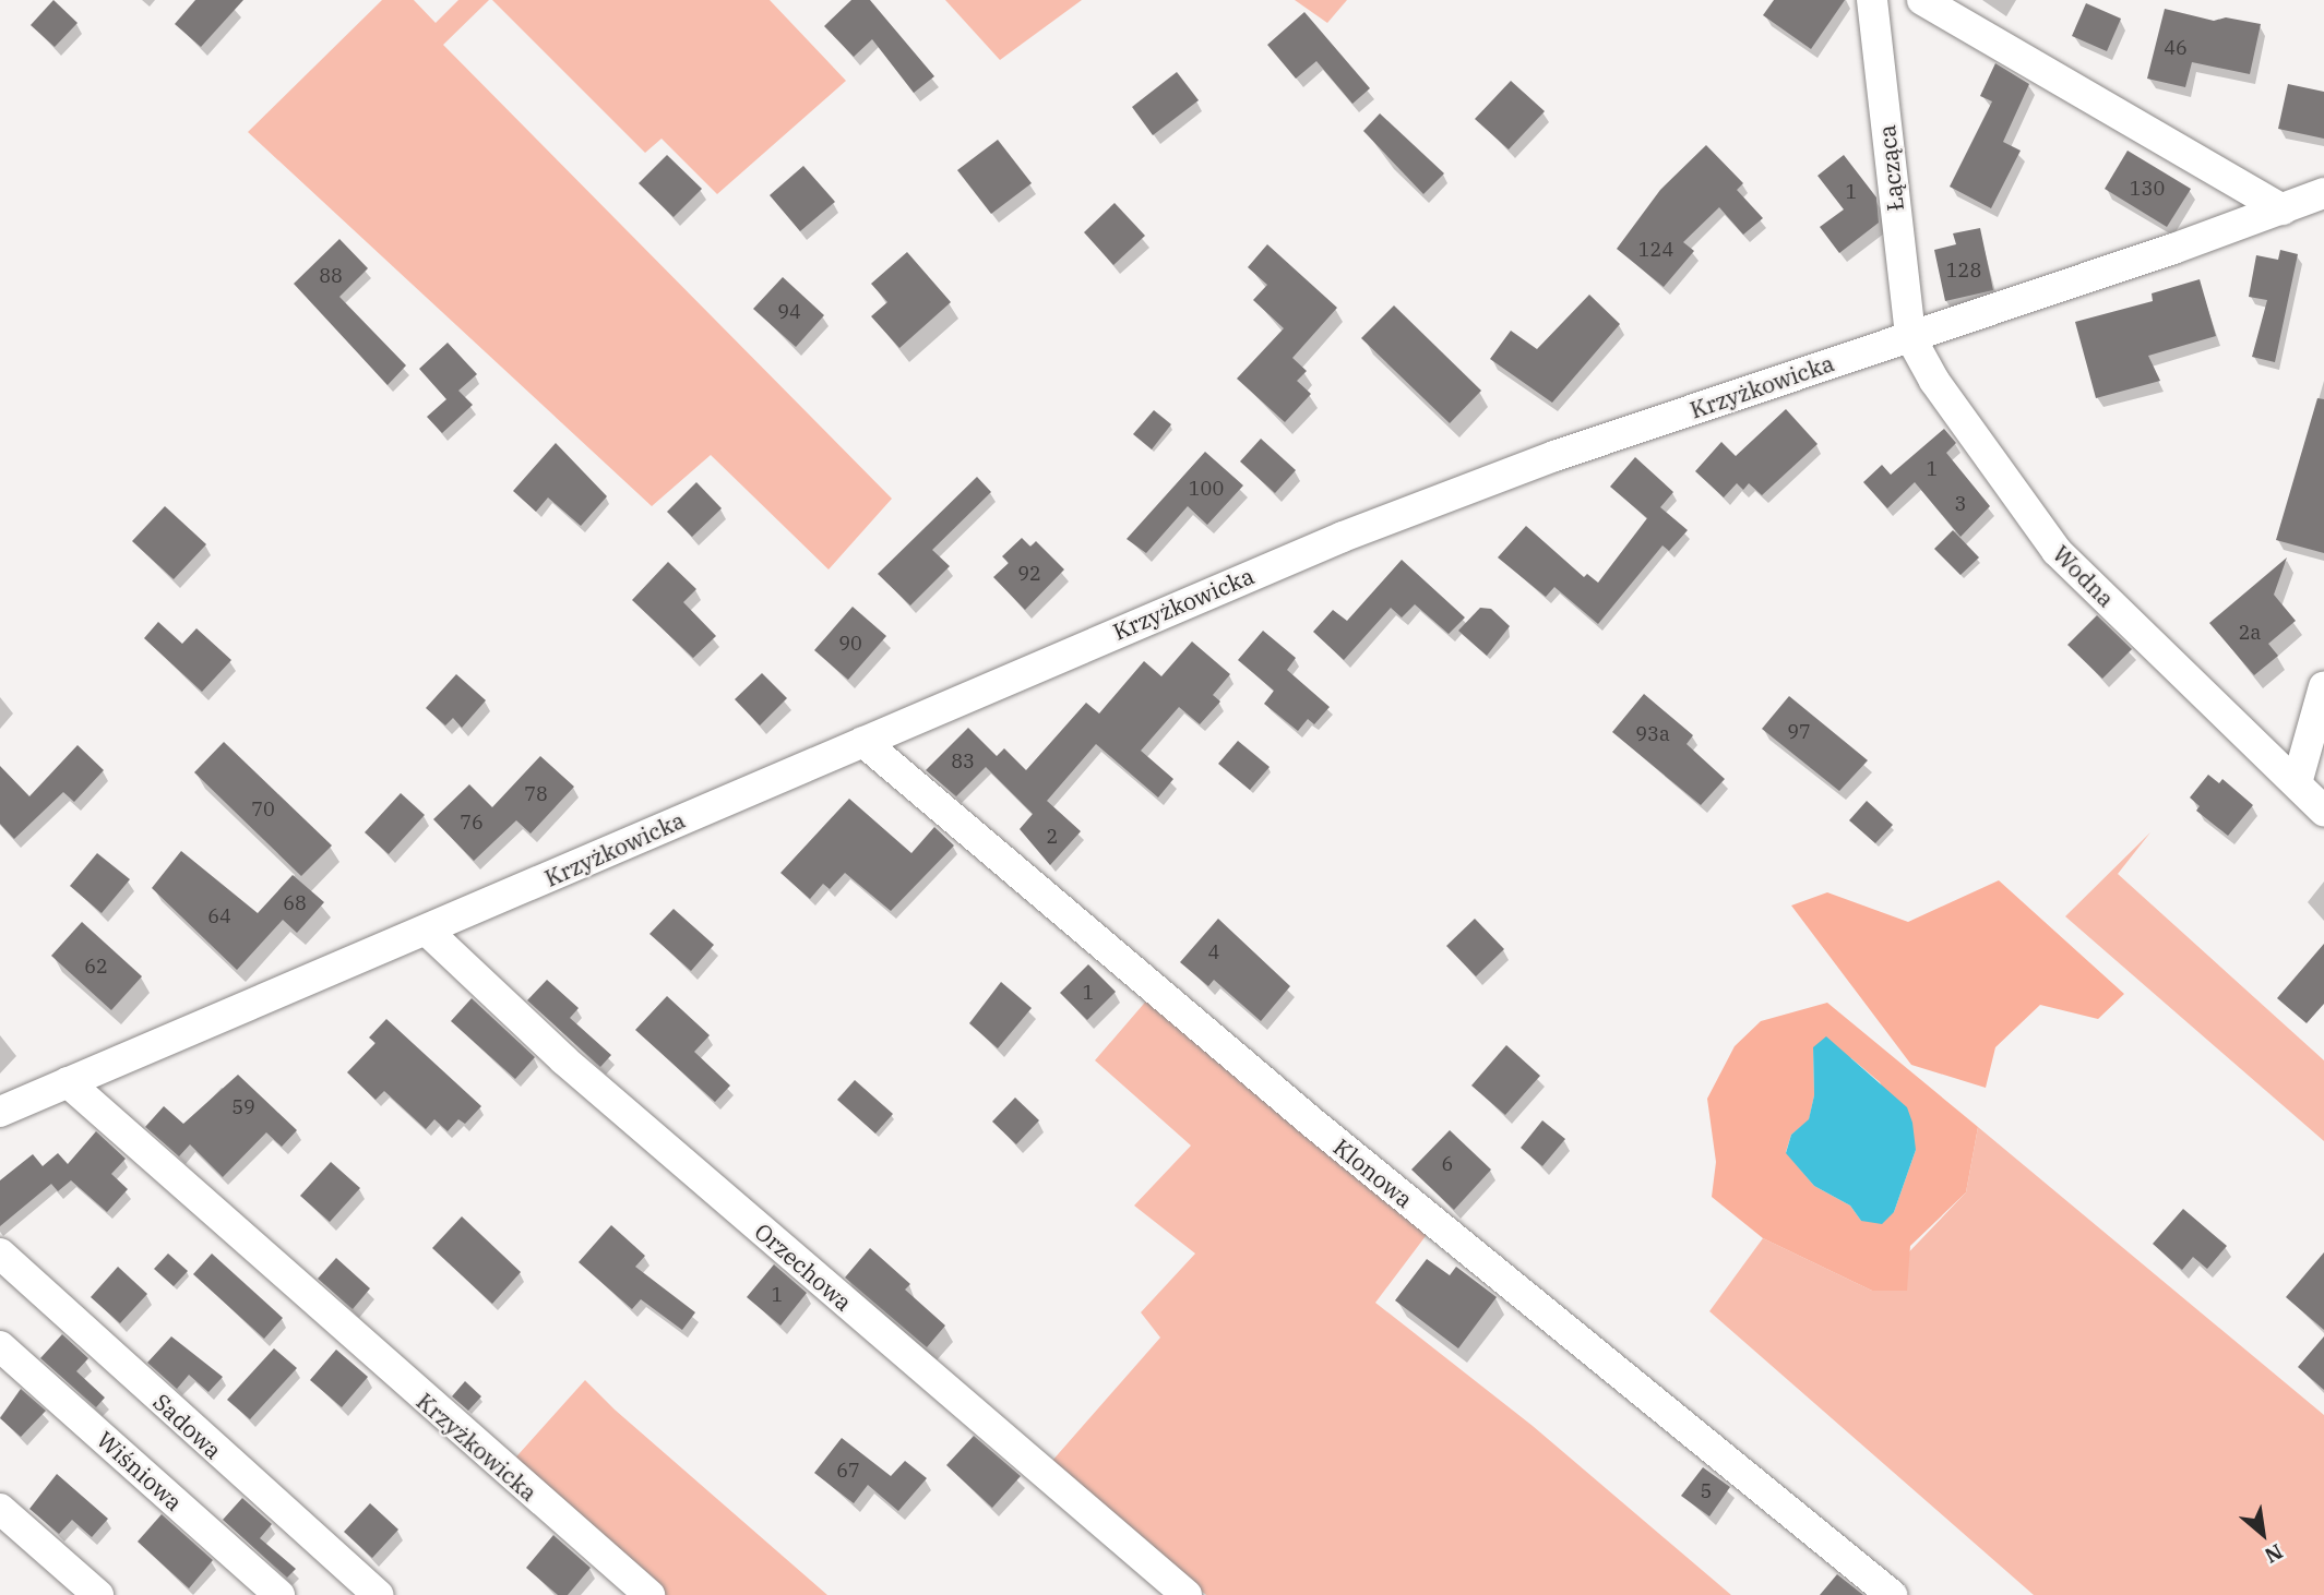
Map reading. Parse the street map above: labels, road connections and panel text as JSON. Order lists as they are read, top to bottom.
{
  "streets": {
    "street": [
      "Łącząca",
      "Krzyżkowicka",
      "Wodna",
      "Klonowa",
      "Orzechowa",
      "Sadowa",
      "Wiśniowa"
    ]
  },
  "crossings": [
    ["Łącząca", "Krzyżkowicka"],
    ["Łącząca", "Wodna"],
    ["Krzyżkowicka", "Wodna"],
    ["Krzyżkowicka", "Klonowa"],
    ["Krzyżkowicka", "Orzechowa"]
  ],
  "house_numbers": [
    "46",
    "130",
    "1",
    "124",
    "128",
    "88",
    "94",
    "1",
    "100",
    "3",
    "92",
    "2a",
    "90",
    "97",
    "93a",
    "83",
    "78",
    "70",
    "76",
    "2",
    "68",
    "64",
    "4",
    "62",
    "1",
    "59",
    "6",
    "1",
    "67",
    "5"
  ],
  "north": "bottom right"
}
